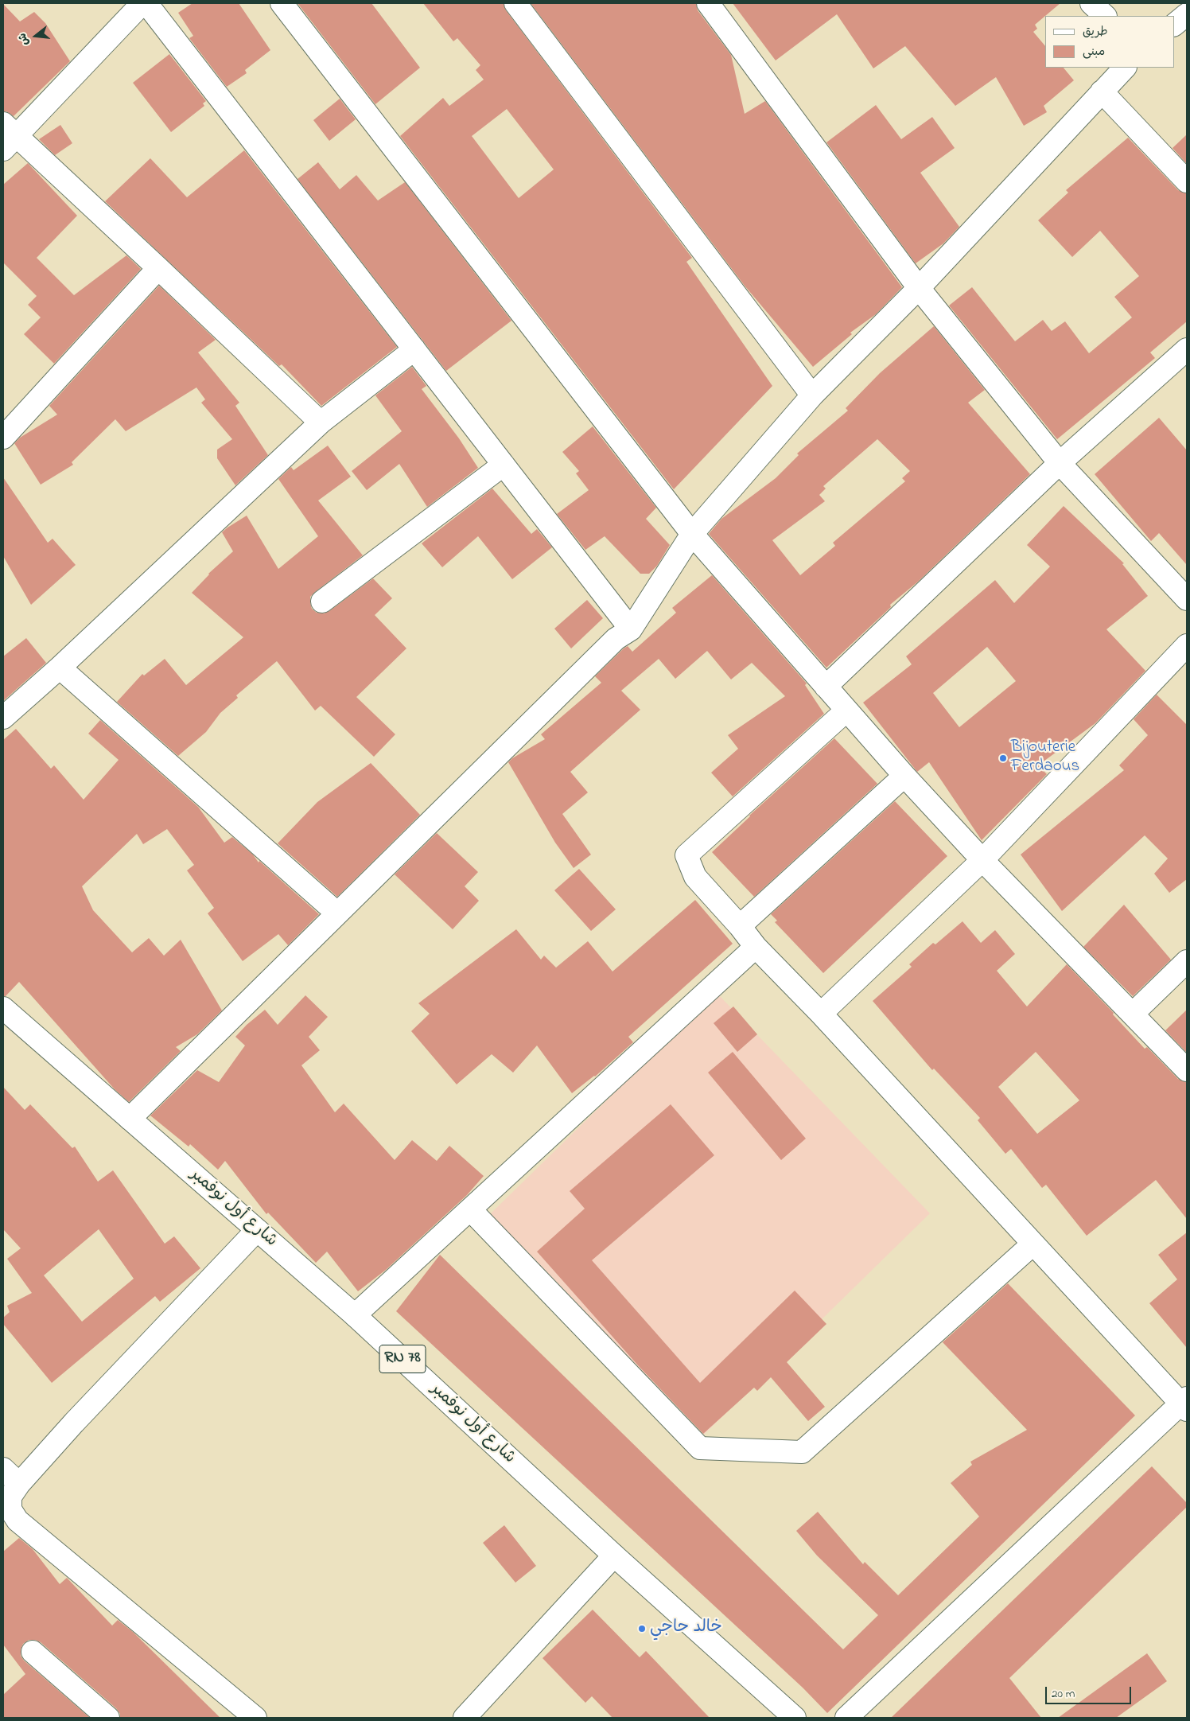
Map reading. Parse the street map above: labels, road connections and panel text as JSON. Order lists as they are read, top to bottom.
{
  "streets": {
    "street": ["شارع أول نوفمبر", "RN 78"]
  },
  "places": ["Bijouterie Ferdaous", "خالد حاجي"],
  "legend": ["طريق", "مبنى"],
  "scale_bar": "20 m",
  "north": "left"
}
